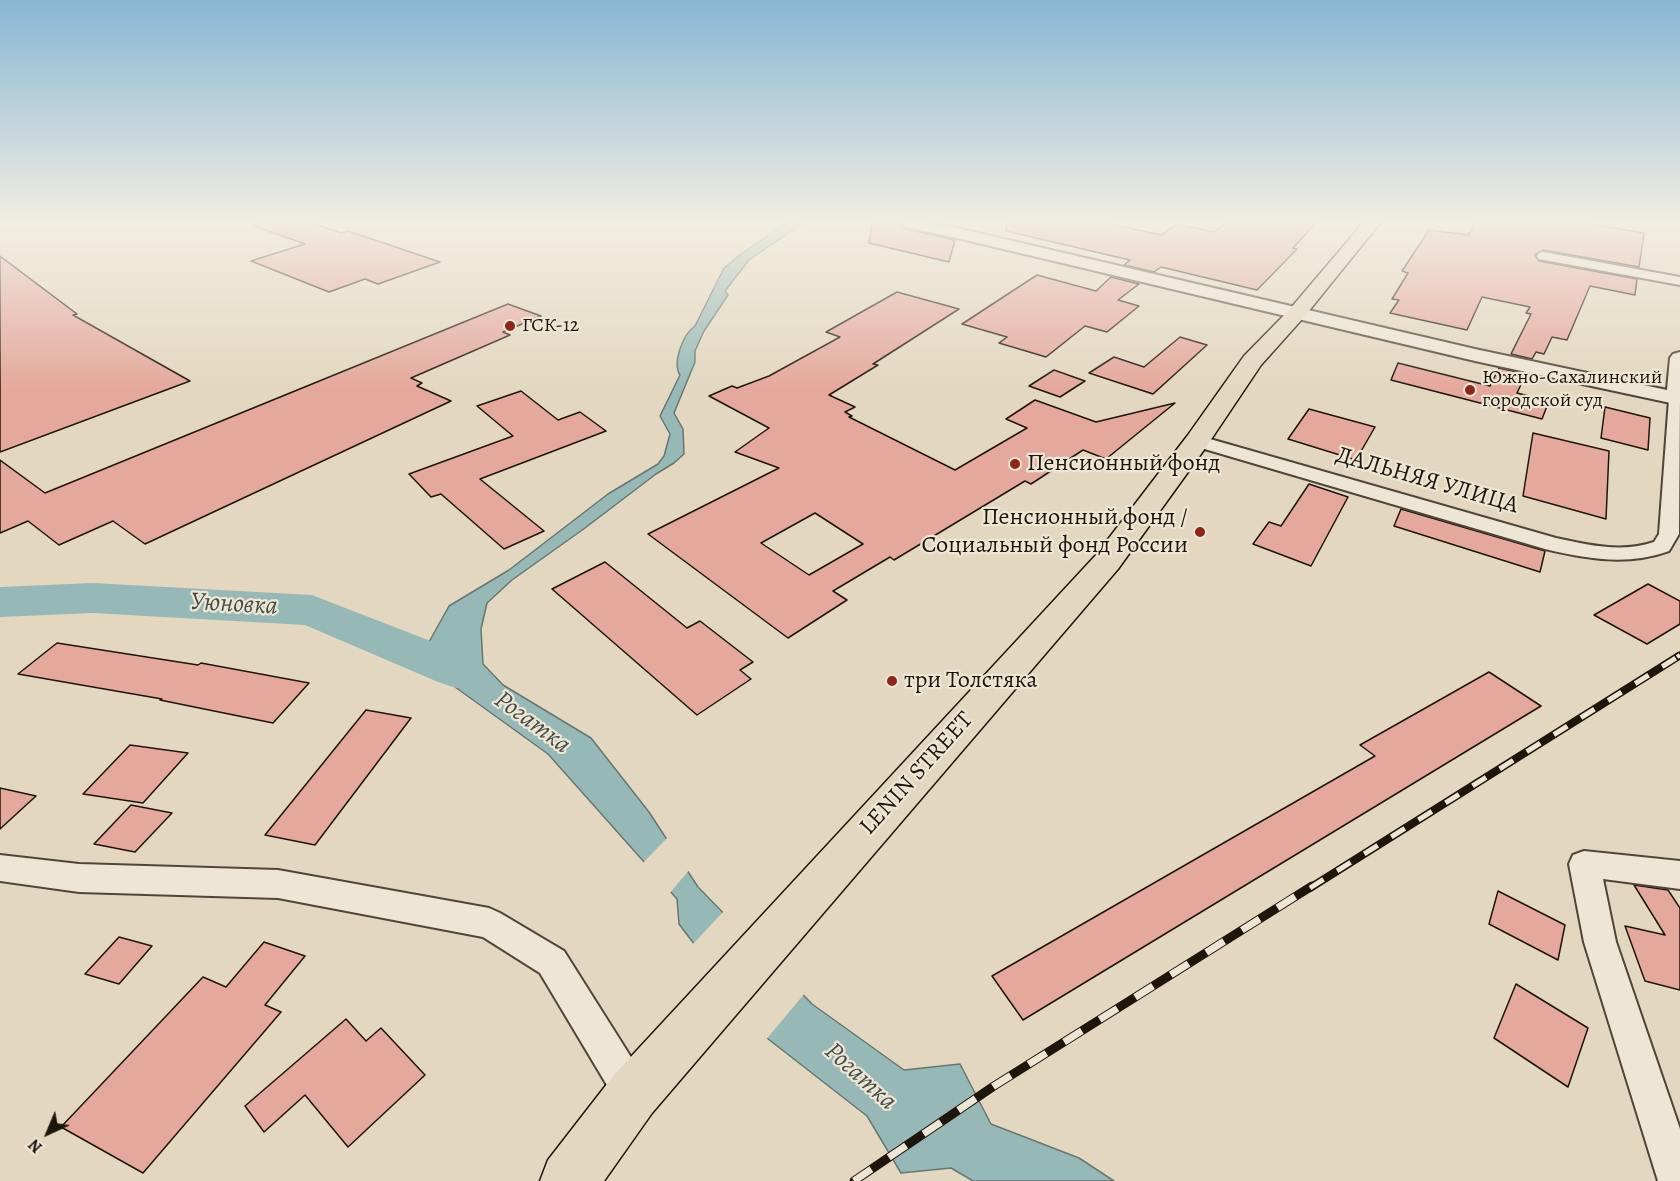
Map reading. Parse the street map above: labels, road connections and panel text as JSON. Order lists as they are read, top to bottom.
{
  "streets": {
    "main road": ["LENIN STREET"],
    "street": ["ДАЛЬНЯЯ УЛИЦА"]
  },
  "crossings": [
    ["ДАЛЬНЯЯ УЛИЦА", "LENIN STREET"]
  ],
  "water": ["Уюновка", "Рогатка"],
  "places": [
    "ГСК-12",
    "Южно-Сахалинский городской суд",
    "Пенсионный фонд",
    "Пенсионный фонд / Социальный фонд России",
    "три Толстяка"
  ],
  "north": "bottom left"
}
